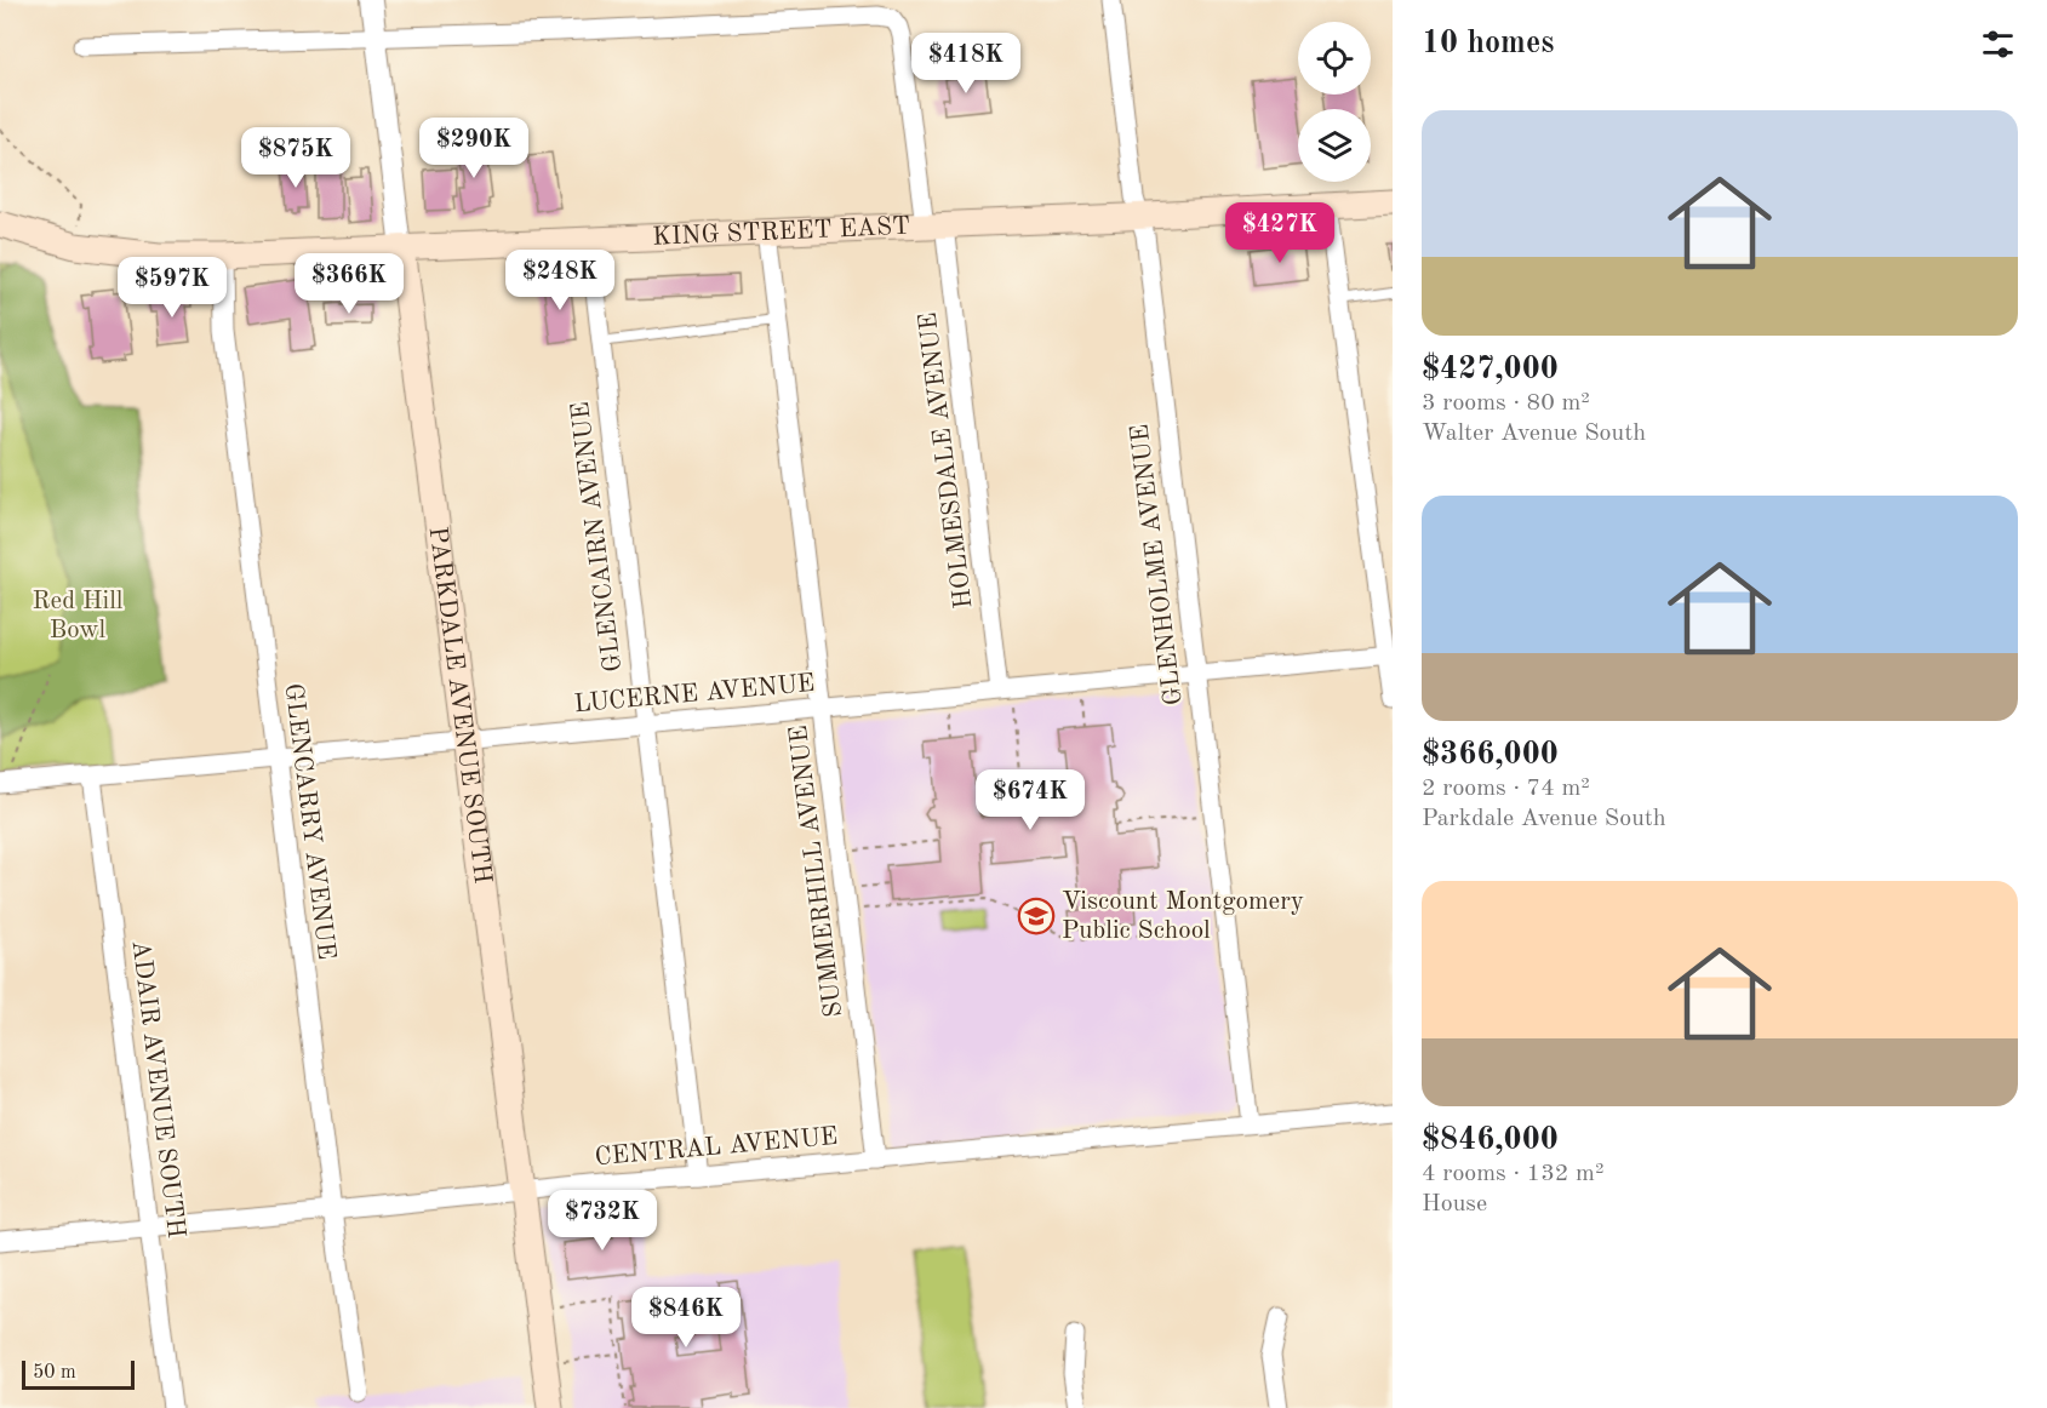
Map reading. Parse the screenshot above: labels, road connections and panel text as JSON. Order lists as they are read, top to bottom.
{
  "streets": {
    "main road": ["KING STREET EAST", "PARKDALE AVENUE SOUTH"],
    "street": [
      "HOLMESDALE AVENUE",
      "GLENCAIRN AVENUE",
      "GLENHOLME AVENUE",
      "LUCERNE AVENUE",
      "GLENCARRY AVENUE",
      "SUMMERHILL AVENUE",
      "ADAIR AVENUE SOUTH",
      "CENTRAL AVENUE"
    ]
  },
  "crossings": [
    ["KING STREET EAST", "HOLMESDALE AVENUE"],
    ["KING STREET EAST", "GLENCAIRN AVENUE"],
    ["KING STREET EAST", "GLENHOLME AVENUE"],
    ["KING STREET EAST", "PARKDALE AVENUE SOUTH"],
    ["KING STREET EAST", "GLENCARRY AVENUE"],
    ["KING STREET EAST", "SUMMERHILL AVENUE"],
    ["HOLMESDALE AVENUE", "LUCERNE AVENUE"],
    ["HOLMESDALE AVENUE", "PARKDALE AVENUE SOUTH"],
    ["GLENCAIRN AVENUE", "LUCERNE AVENUE"],
    ["GLENCAIRN AVENUE", "CENTRAL AVENUE"],
    ["GLENHOLME AVENUE", "LUCERNE AVENUE"],
    ["GLENHOLME AVENUE", "CENTRAL AVENUE"],
    ["LUCERNE AVENUE", "PARKDALE AVENUE SOUTH"],
    ["LUCERNE AVENUE", "GLENCARRY AVENUE"],
    ["LUCERNE AVENUE", "SUMMERHILL AVENUE"],
    ["LUCERNE AVENUE", "ADAIR AVENUE SOUTH"],
    ["PARKDALE AVENUE SOUTH", "CENTRAL AVENUE"],
    ["GLENCARRY AVENUE", "CENTRAL AVENUE"],
    ["SUMMERHILL AVENUE", "CENTRAL AVENUE"],
    ["ADAIR AVENUE SOUTH", "CENTRAL AVENUE"]
  ],
  "parks": ["Red Hill Bowl"],
  "places": {
    "school or university": ["Viscount Montgomery Public School"]
  },
  "scale_bar": "50 m",
  "page": {
    "heading": "10 homes",
    "price": [
      "$418K",
      "$290K",
      "$875K",
      "$427K",
      "$248K",
      "$366K",
      "$597K",
      "$674K",
      "$732K",
      "$846K"
    ],
    "list": [
      {
        "name": "$427,000",
        "note": "3 rooms · 80 m² · Walter Avenue South"
      },
      {
        "name": "$366,000",
        "note": "2 rooms · 74 m² · Parkdale Avenue South"
      },
      {
        "name": "$846,000",
        "note": "4 rooms · 132 m² · House"
      }
    ],
    "scale": "50 m"
  }
}
